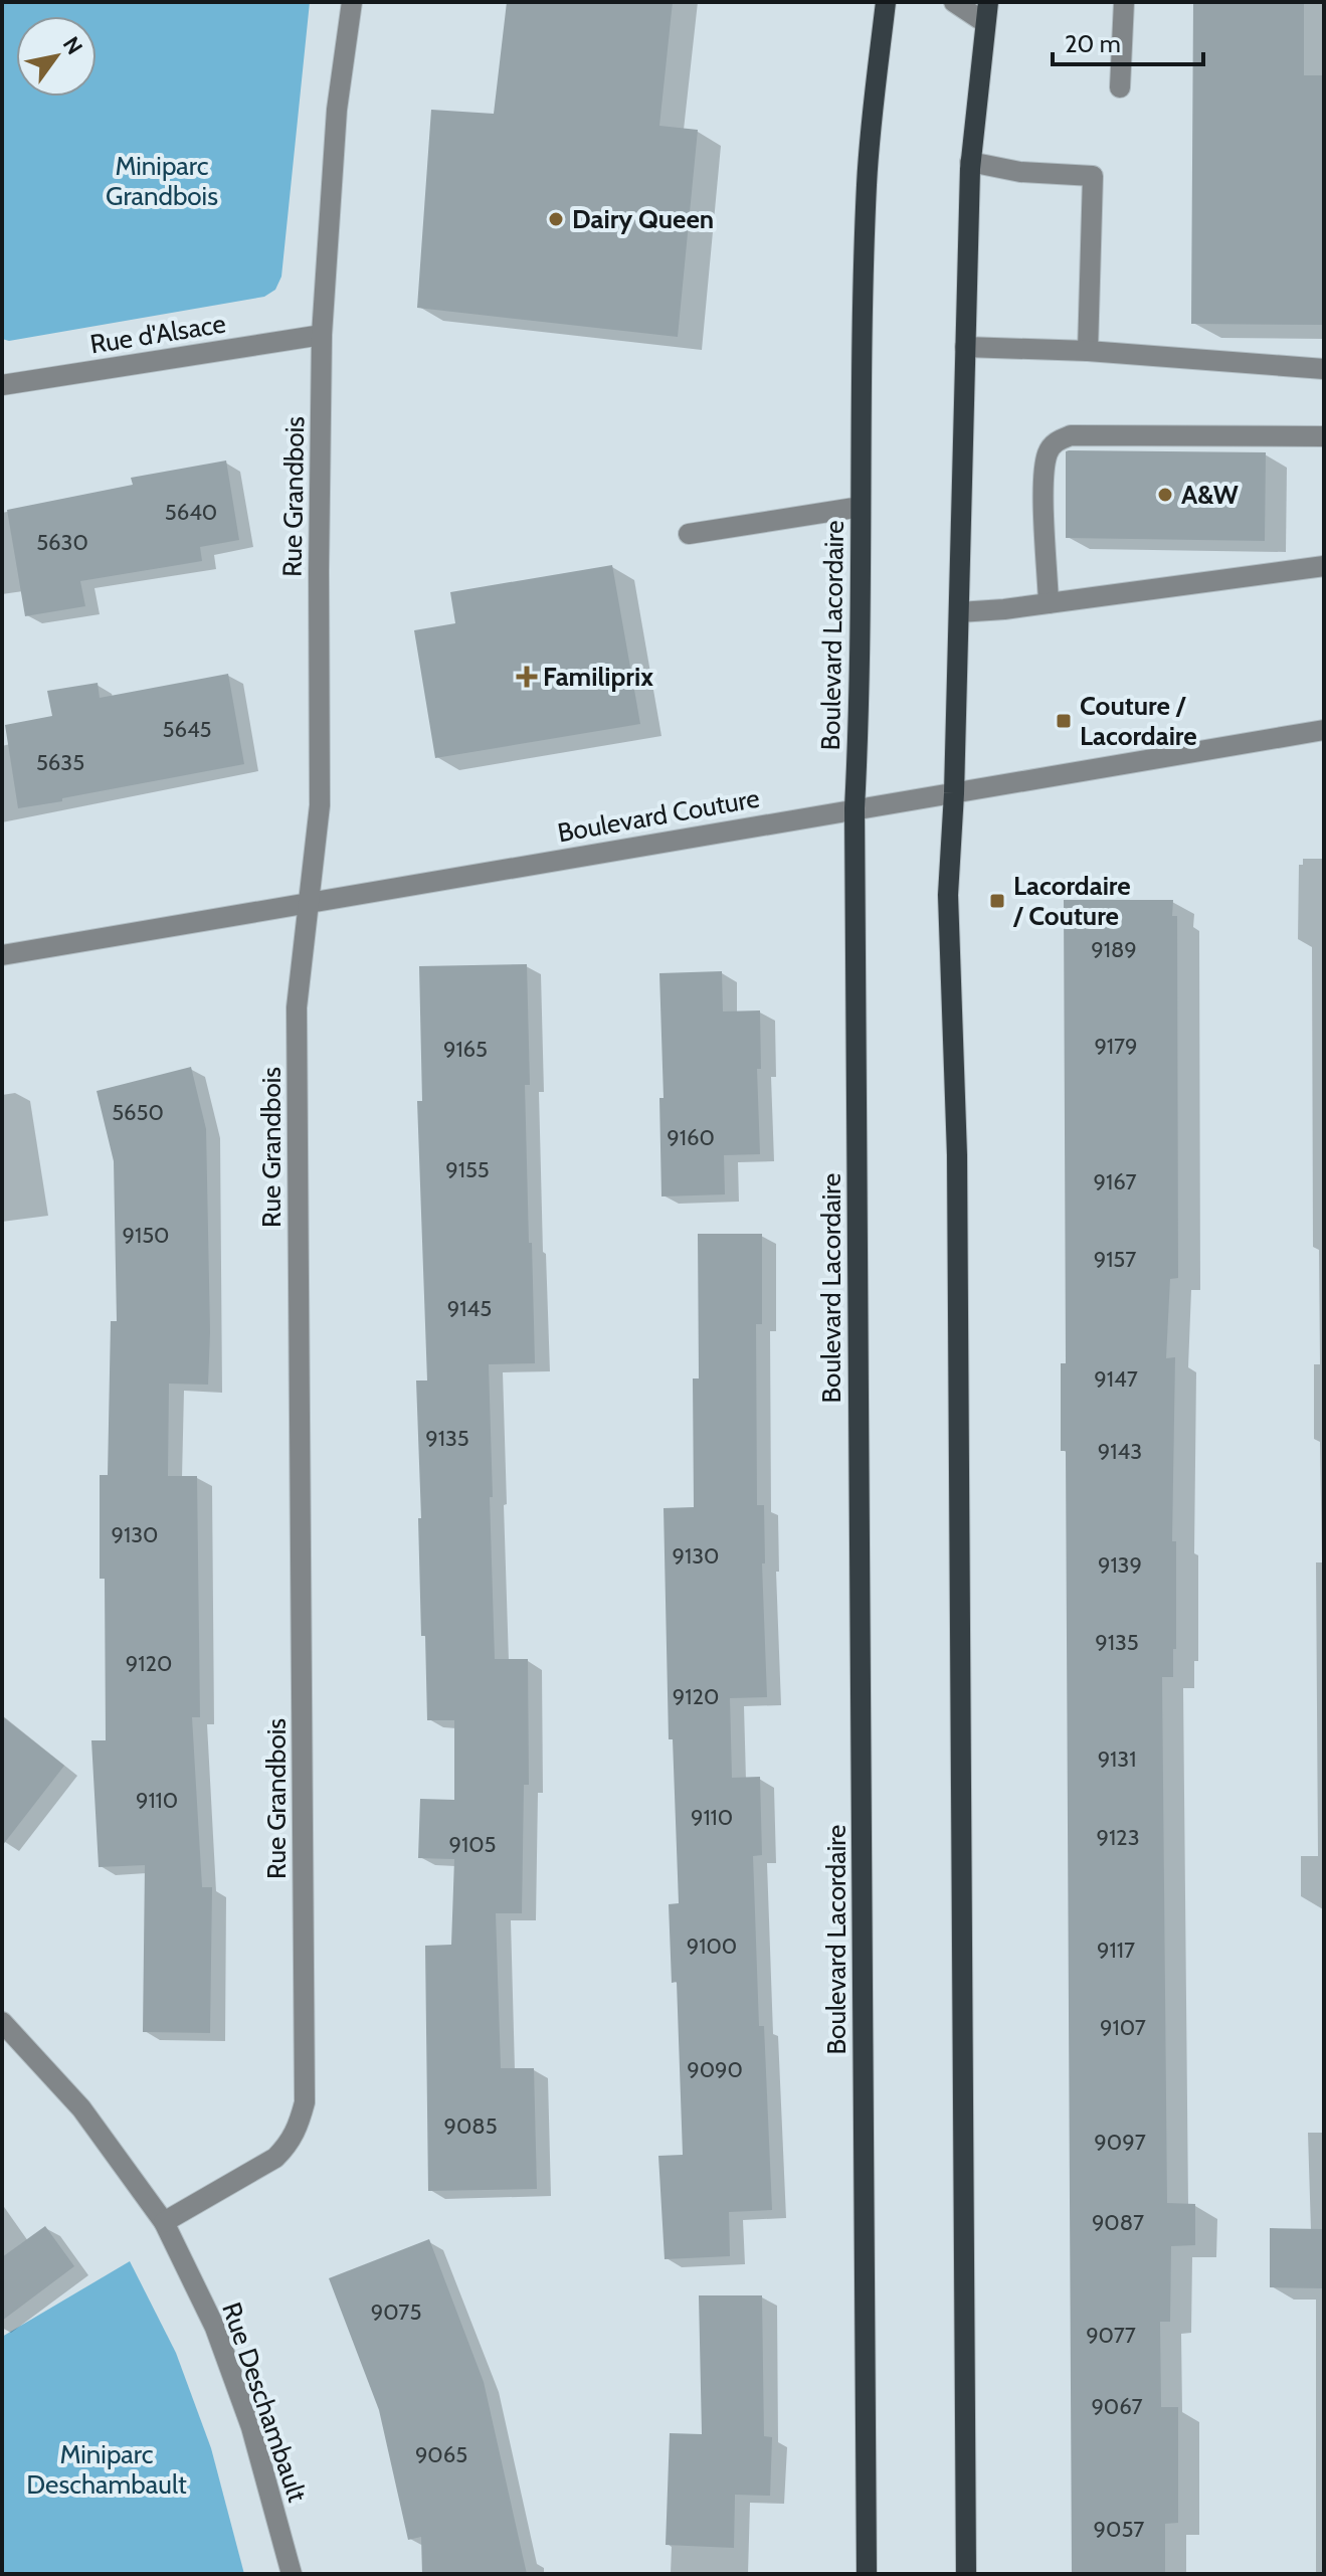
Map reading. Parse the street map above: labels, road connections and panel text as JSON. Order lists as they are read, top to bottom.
{
  "streets": {
    "main road": ["Boulevard Lacordaire"],
    "street": [
      "Rue d'Alsace",
      "Rue Grandbois",
      "Boulevard Couture",
      "Rue Deschambault"
    ]
  },
  "crossings": [
    ["Rue d'Alsace", "Rue Grandbois"],
    ["Rue Grandbois", "Boulevard Couture"],
    ["Rue Grandbois", "Rue Deschambault"],
    ["Boulevard Lacordaire", "Boulevard Couture"]
  ],
  "parks": ["Miniparc Grandbois", "Miniparc Deschambault"],
  "places": {
    "other": ["Dairy Queen", "A&W"],
    "health": ["Familiprix"],
    "transit": ["Couture / Lacordaire", "Lacordaire / Couture"]
  },
  "house_numbers": [
    "5640",
    "5630",
    "5645",
    "5635",
    "9189",
    "9179",
    "9165",
    "5650",
    "9160",
    "9155",
    "9167",
    "9150",
    "9157",
    "9145",
    "9147",
    "9135",
    "9143",
    "9130",
    "9130",
    "9139",
    "9135",
    "9120",
    "9120",
    "9131",
    "9110",
    "9110",
    "9123",
    "9105",
    "9100",
    "9117",
    "9107",
    "9090",
    "9085",
    "9097",
    "9087",
    "9075",
    "9077",
    "9067",
    "9065",
    "9057"
  ],
  "scale_bar": "20 m",
  "north": "top right"
}
